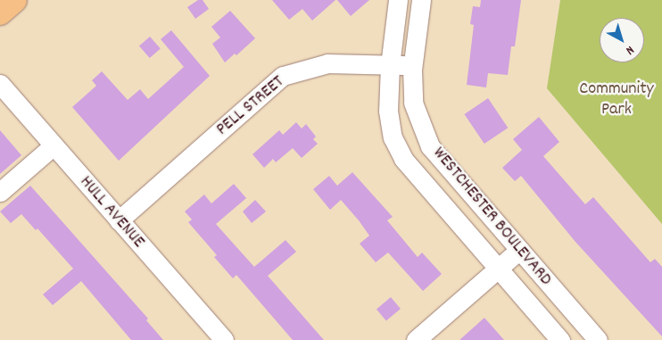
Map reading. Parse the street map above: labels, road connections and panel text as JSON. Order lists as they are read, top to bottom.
{
  "streets": {
    "street": ["PELL STREET", "HULL AVENUE", "WESTCHESTER BOULEVARD"]
  },
  "crossings": [
    ["PELL STREET", "HULL AVENUE"],
    ["PELL STREET", "WESTCHESTER BOULEVARD"]
  ],
  "parks": ["Community Park"],
  "north": "bottom right"
}
